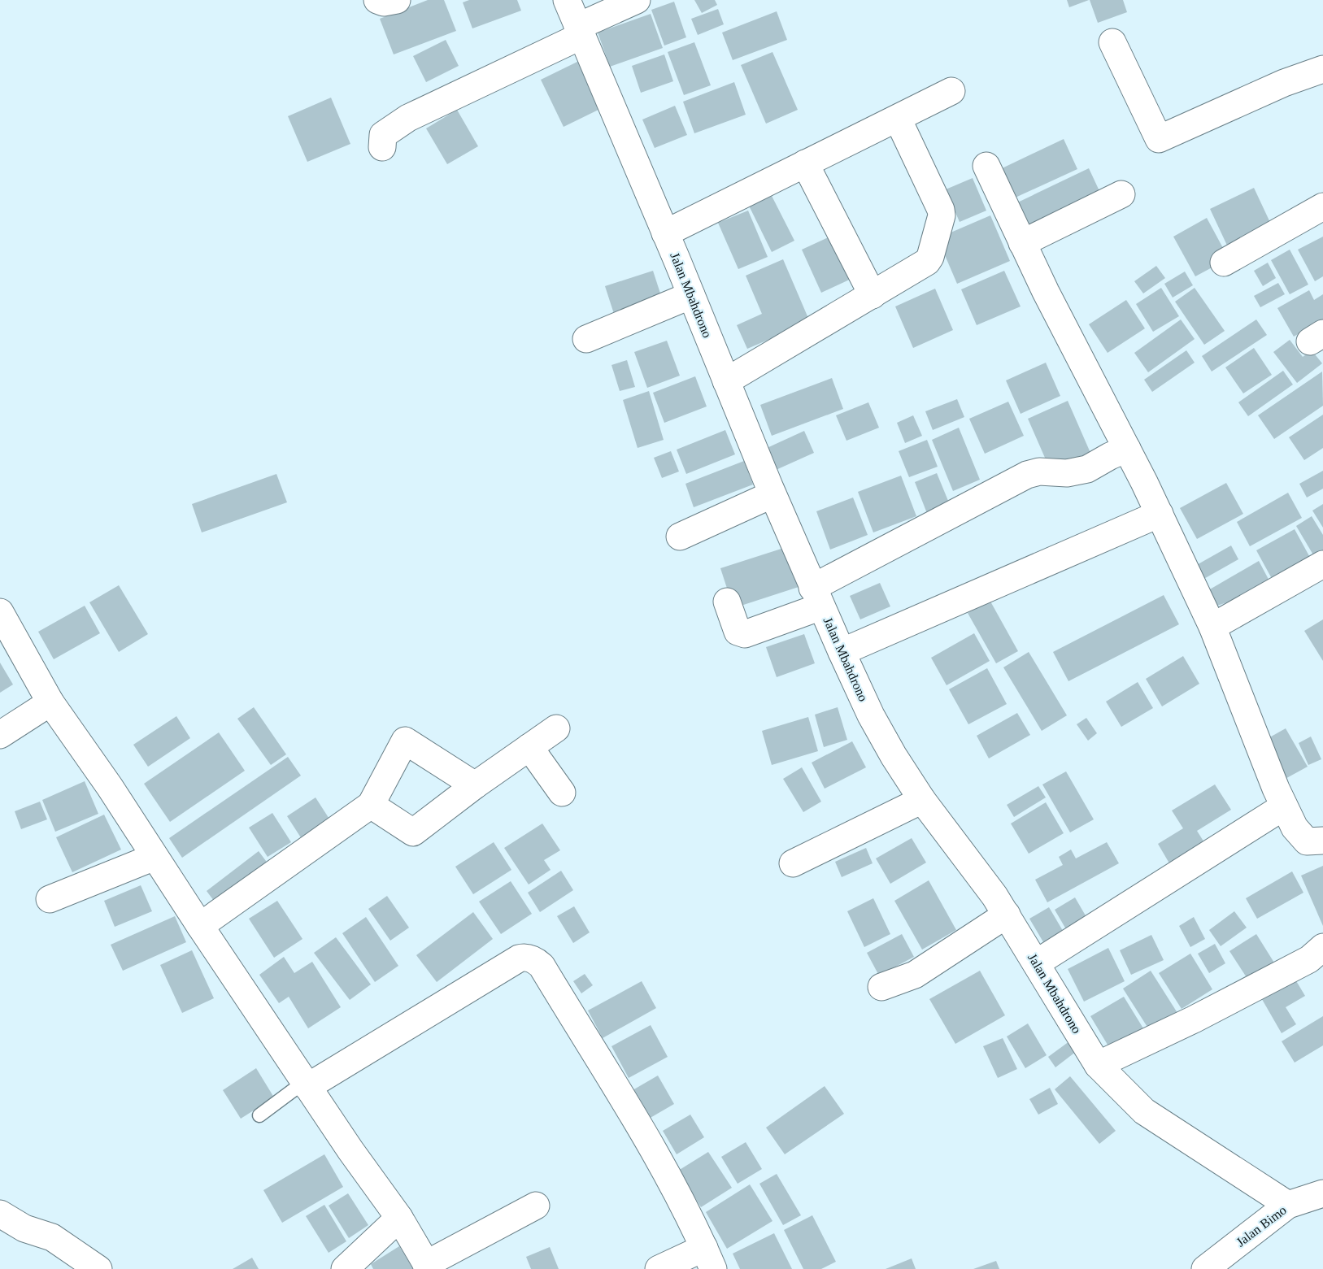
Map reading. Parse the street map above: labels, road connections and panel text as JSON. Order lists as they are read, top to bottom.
{
  "streets": {
    "street": ["Jalan Mbahdrono", "Jalan Bimo"]
  },
  "crossings": [
    ["Jalan Mbahdrono", "Jalan Bimo"]
  ]
}
